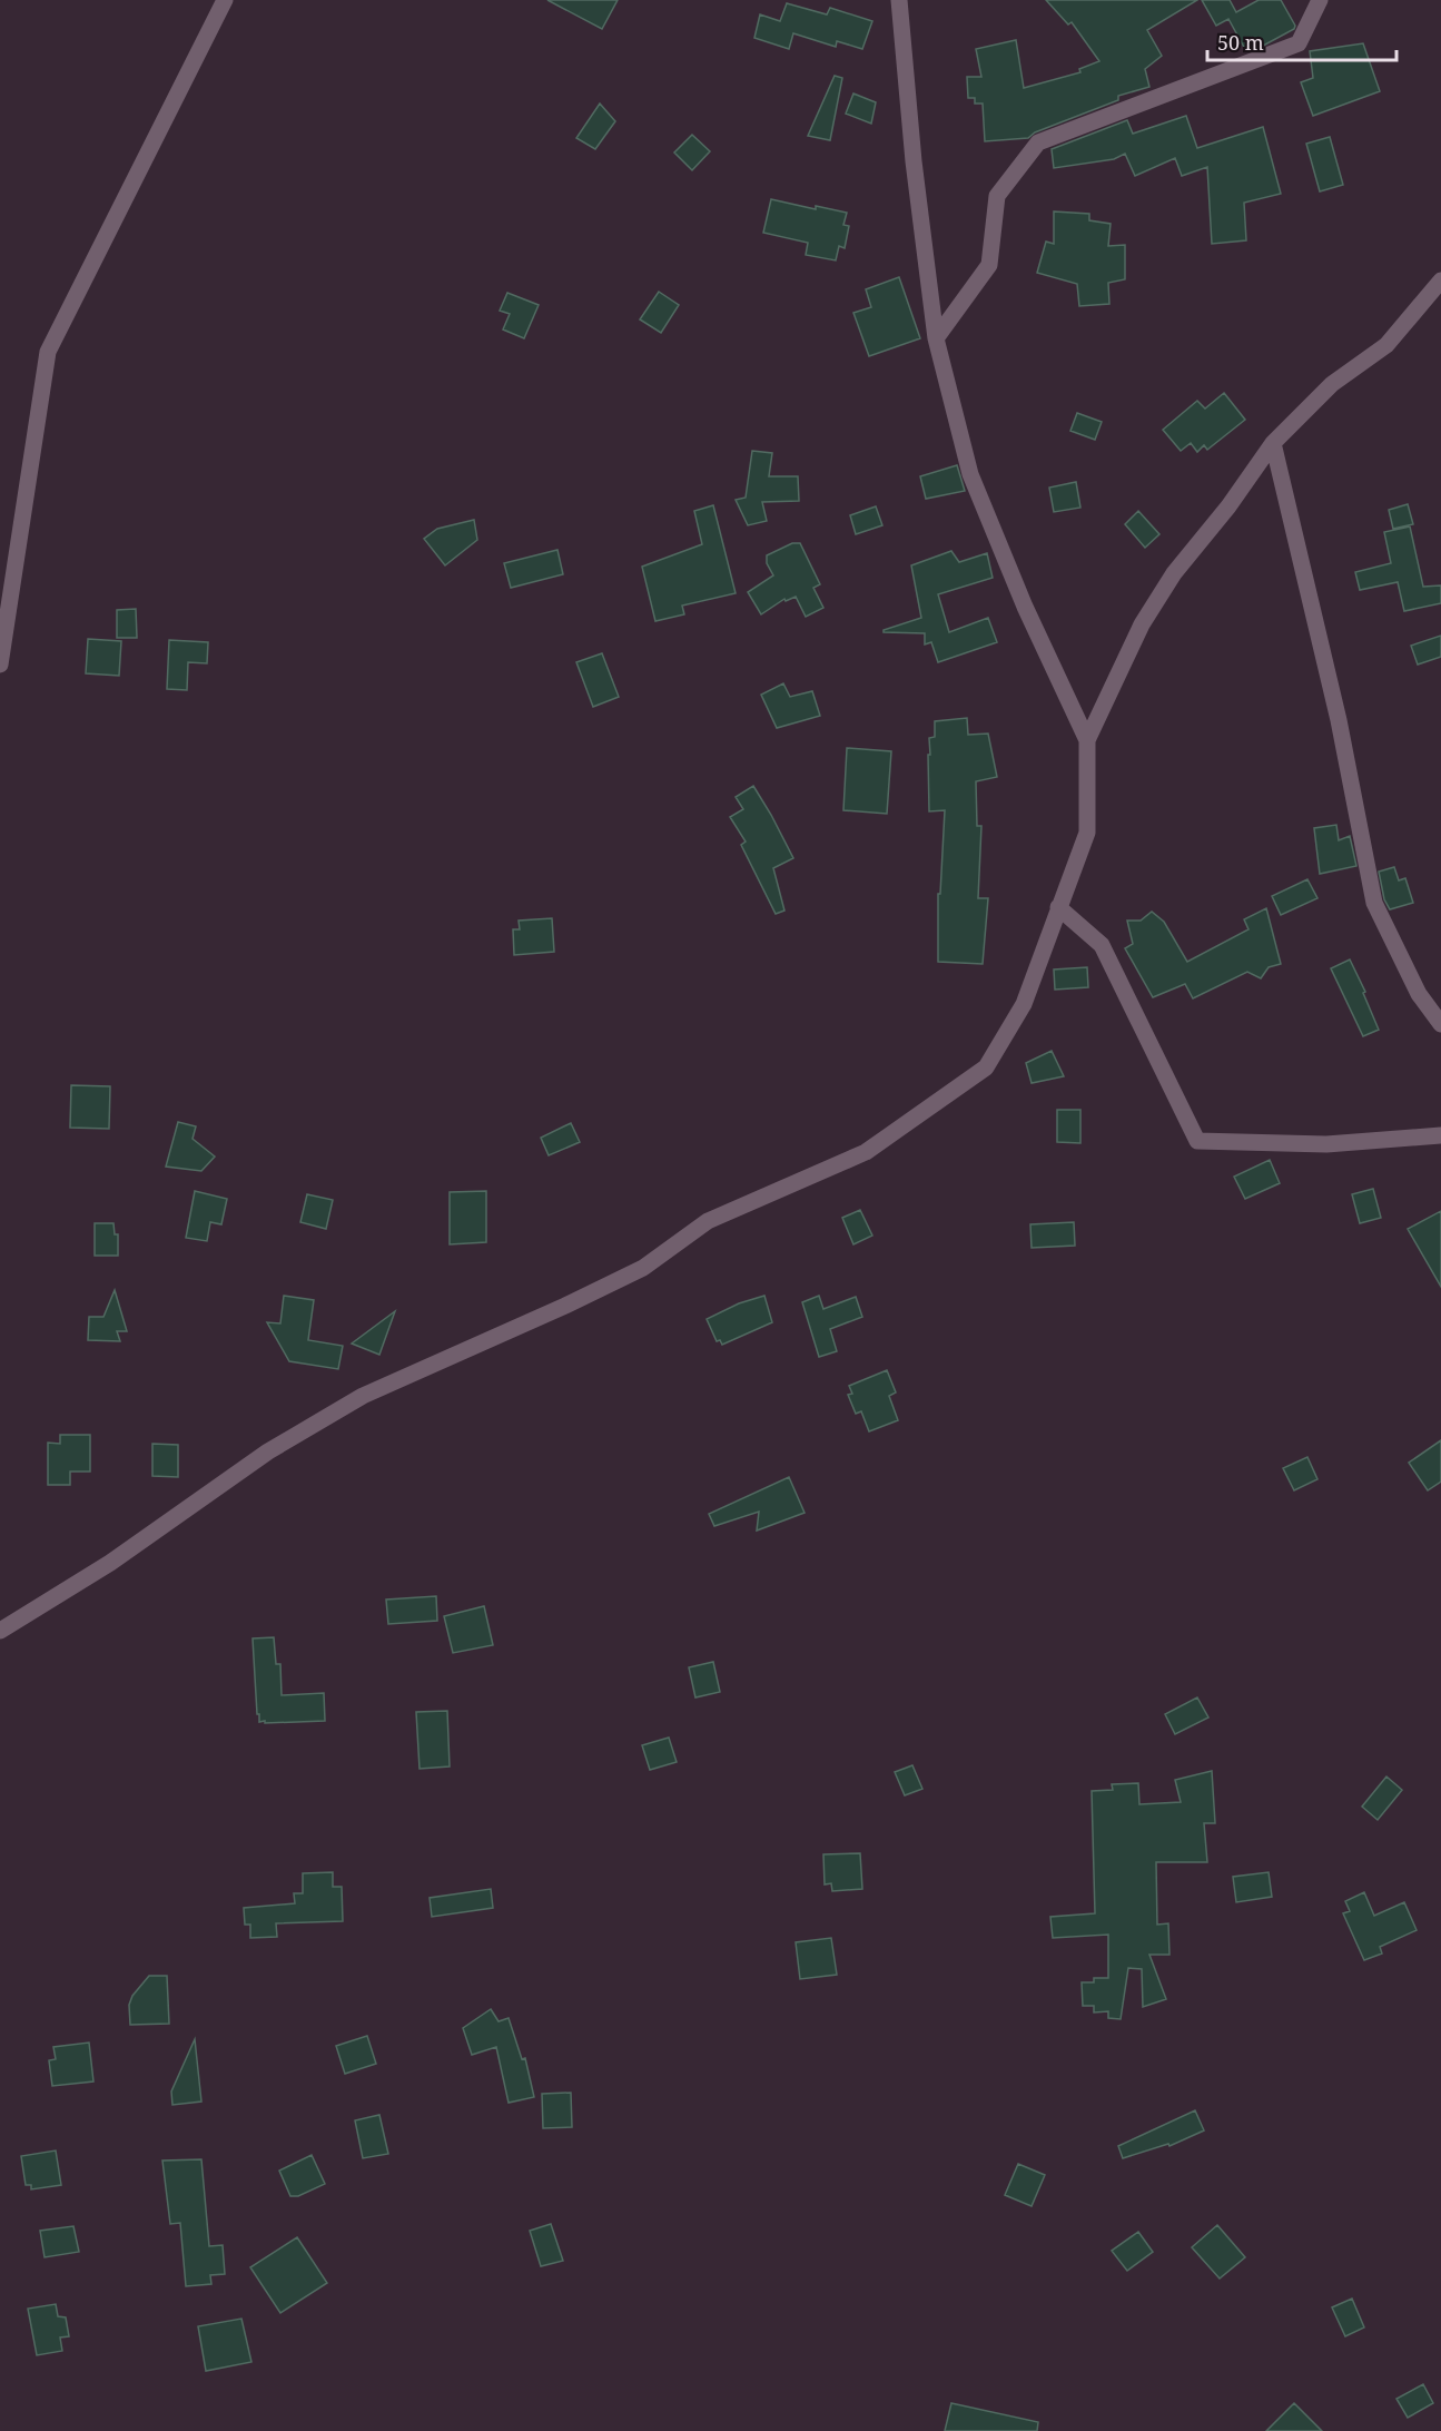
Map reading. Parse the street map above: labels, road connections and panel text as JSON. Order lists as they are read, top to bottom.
{
  "scale_bar": "50 m"
}
